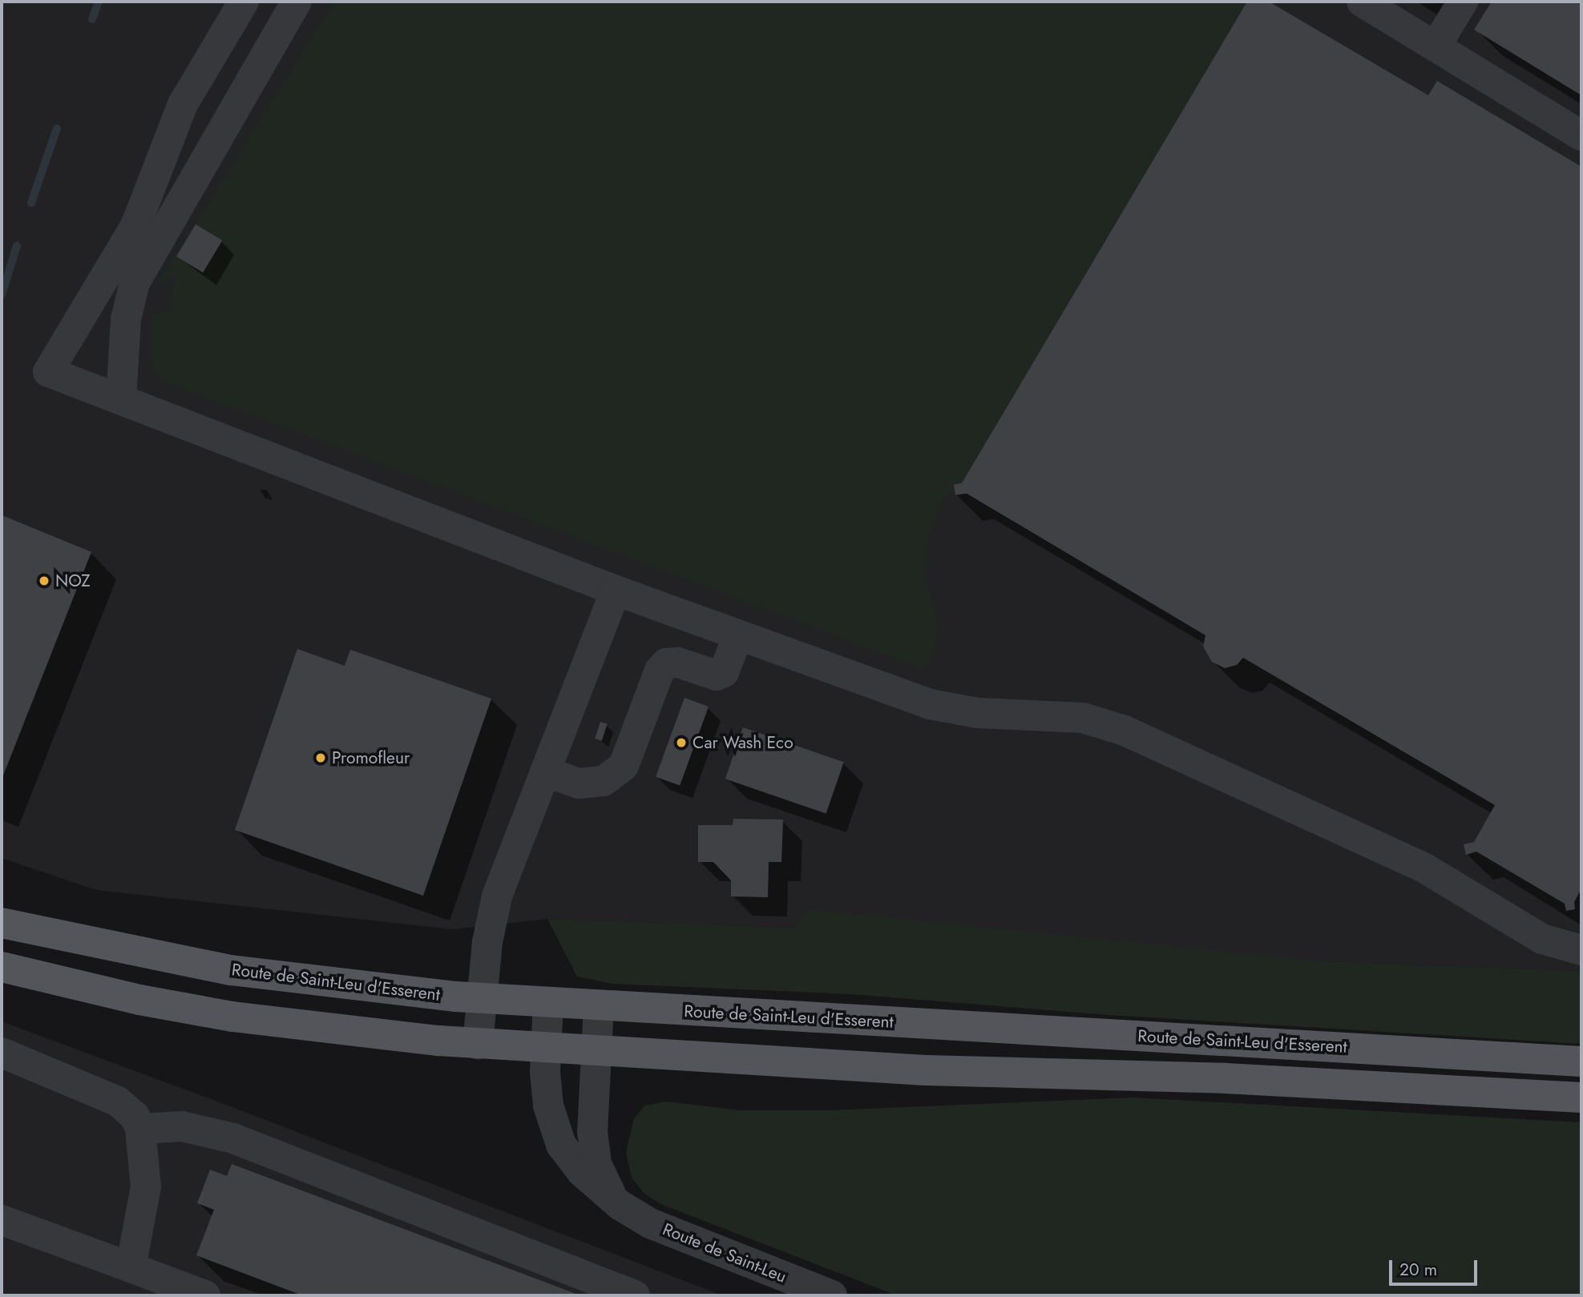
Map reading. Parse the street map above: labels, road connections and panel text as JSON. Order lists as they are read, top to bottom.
{
  "streets": {
    "main road": ["Route de Saint-Leu d'Esserent"],
    "street": ["Route de Saint-Leu"]
  },
  "crossings": [
    ["Route de Saint-Leu d'Esserent", "Route de Saint-Leu"]
  ],
  "places": ["NOZ", "Car Wash Eco", "Promofleur"],
  "scale_bar": "20 m"
}
